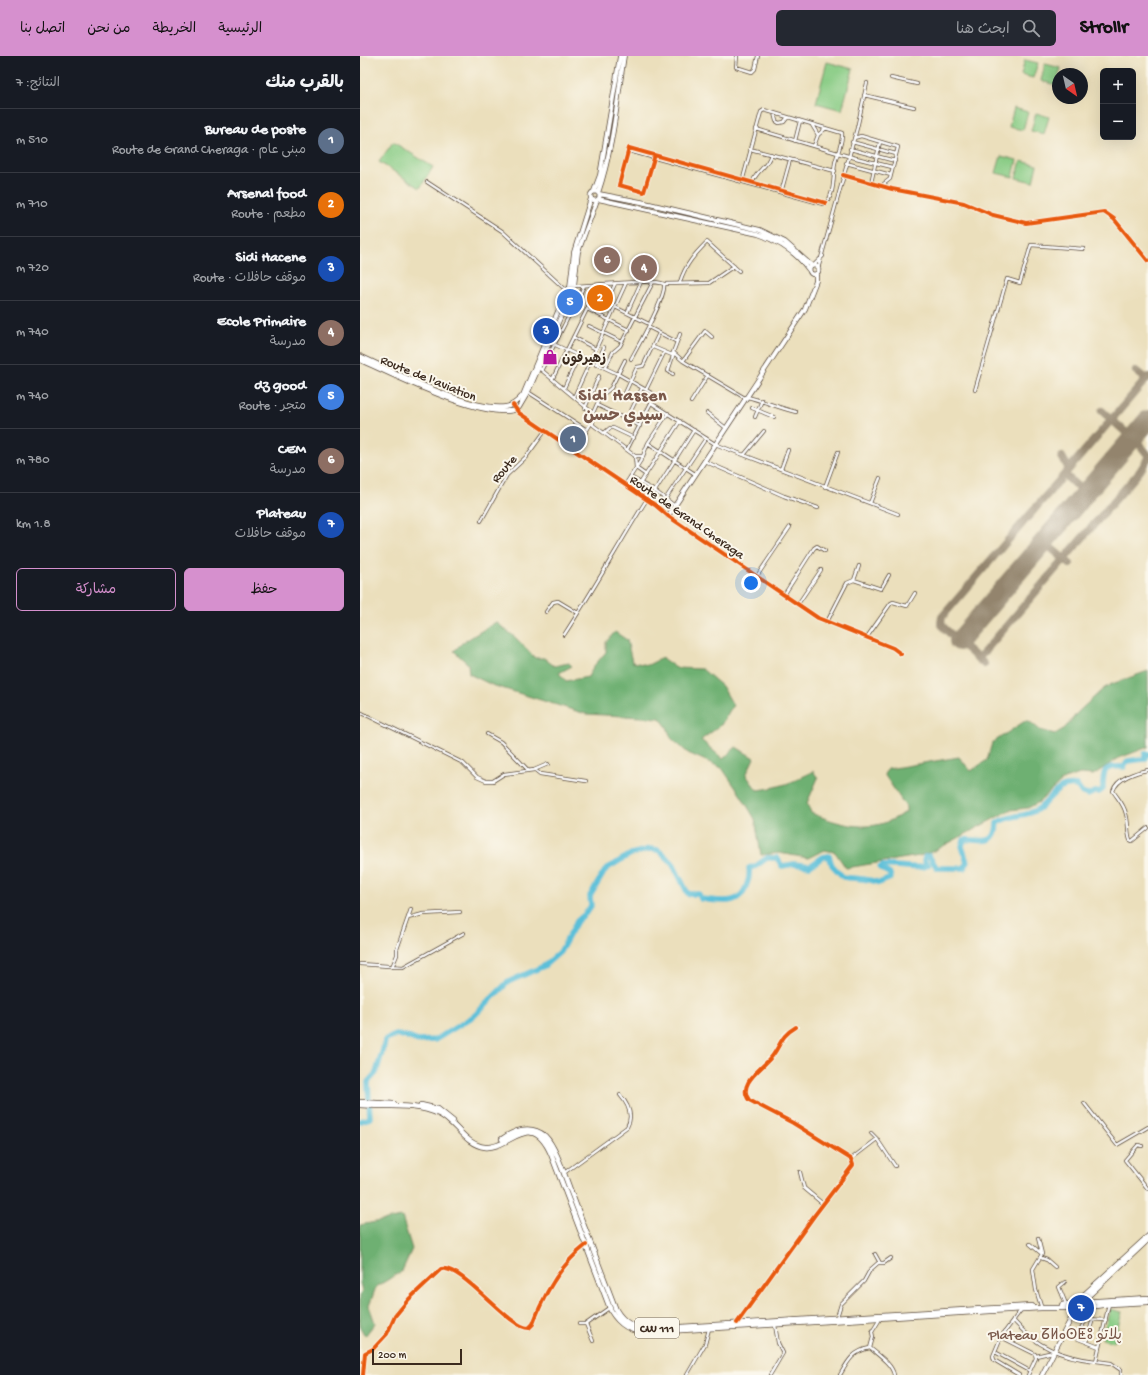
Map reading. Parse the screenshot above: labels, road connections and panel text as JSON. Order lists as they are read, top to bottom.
{
  "streets": {
    "main road": ["CW 111"],
    "street": ["Route de l'aviation", "Route", "Route de Grand Cheraga"]
  },
  "crossings": [
    ["Route de l'aviation", "Route de Grand Cheraga"],
    ["Route", "Route de Grand Cheraga"]
  ],
  "districts": ["Sidi Hassen سيدي حسن", "Plateau ⵒⵍⴰⵙⵟⵓ پلاتو"],
  "places": {
    "shop": ["زهيرفون"]
  },
  "scale_bar": "200 m",
  "north": "bottom right",
  "page": {
    "header": "Strollr",
    "search": "ابحث هنا",
    "nav": [
      "الرئيسية",
      "الخريطة",
      "من نحن",
      "اتصل بنا"
    ],
    "heading": ["بالقرب منك", "النتائج: 7"],
    "map_buttons": ["+", "−"],
    "list": [
      {
        "mark": "1",
        "name": "Bureau de poste",
        "note": "مبنى عام · Route de Grand Cheraga",
        "value": "510 m"
      },
      {
        "mark": "2",
        "name": "Arsenal food",
        "note": "مطعم · Route",
        "value": "710 m"
      },
      {
        "mark": "3",
        "name": "Sidi Hacene",
        "note": "موقف حافلات · Route",
        "value": "720 m"
      },
      {
        "mark": "4",
        "name": "Ecole Primaire",
        "note": "مدرسة",
        "value": "740 m"
      },
      {
        "mark": "5",
        "name": "dz good",
        "note": "متجر · Route",
        "value": "740 m"
      },
      {
        "mark": "6",
        "name": "CEM",
        "note": "مدرسة",
        "value": "780 m"
      },
      {
        "mark": "7",
        "name": "Plateau",
        "note": "موقف حافلات",
        "value": "1.8 km"
      }
    ],
    "pins": [
      "6",
      "4",
      "2",
      "5",
      "3",
      "1",
      "7"
    ],
    "buttons": ["حفظ", "مشاركة"],
    "scale": "200 m"
  }
}
